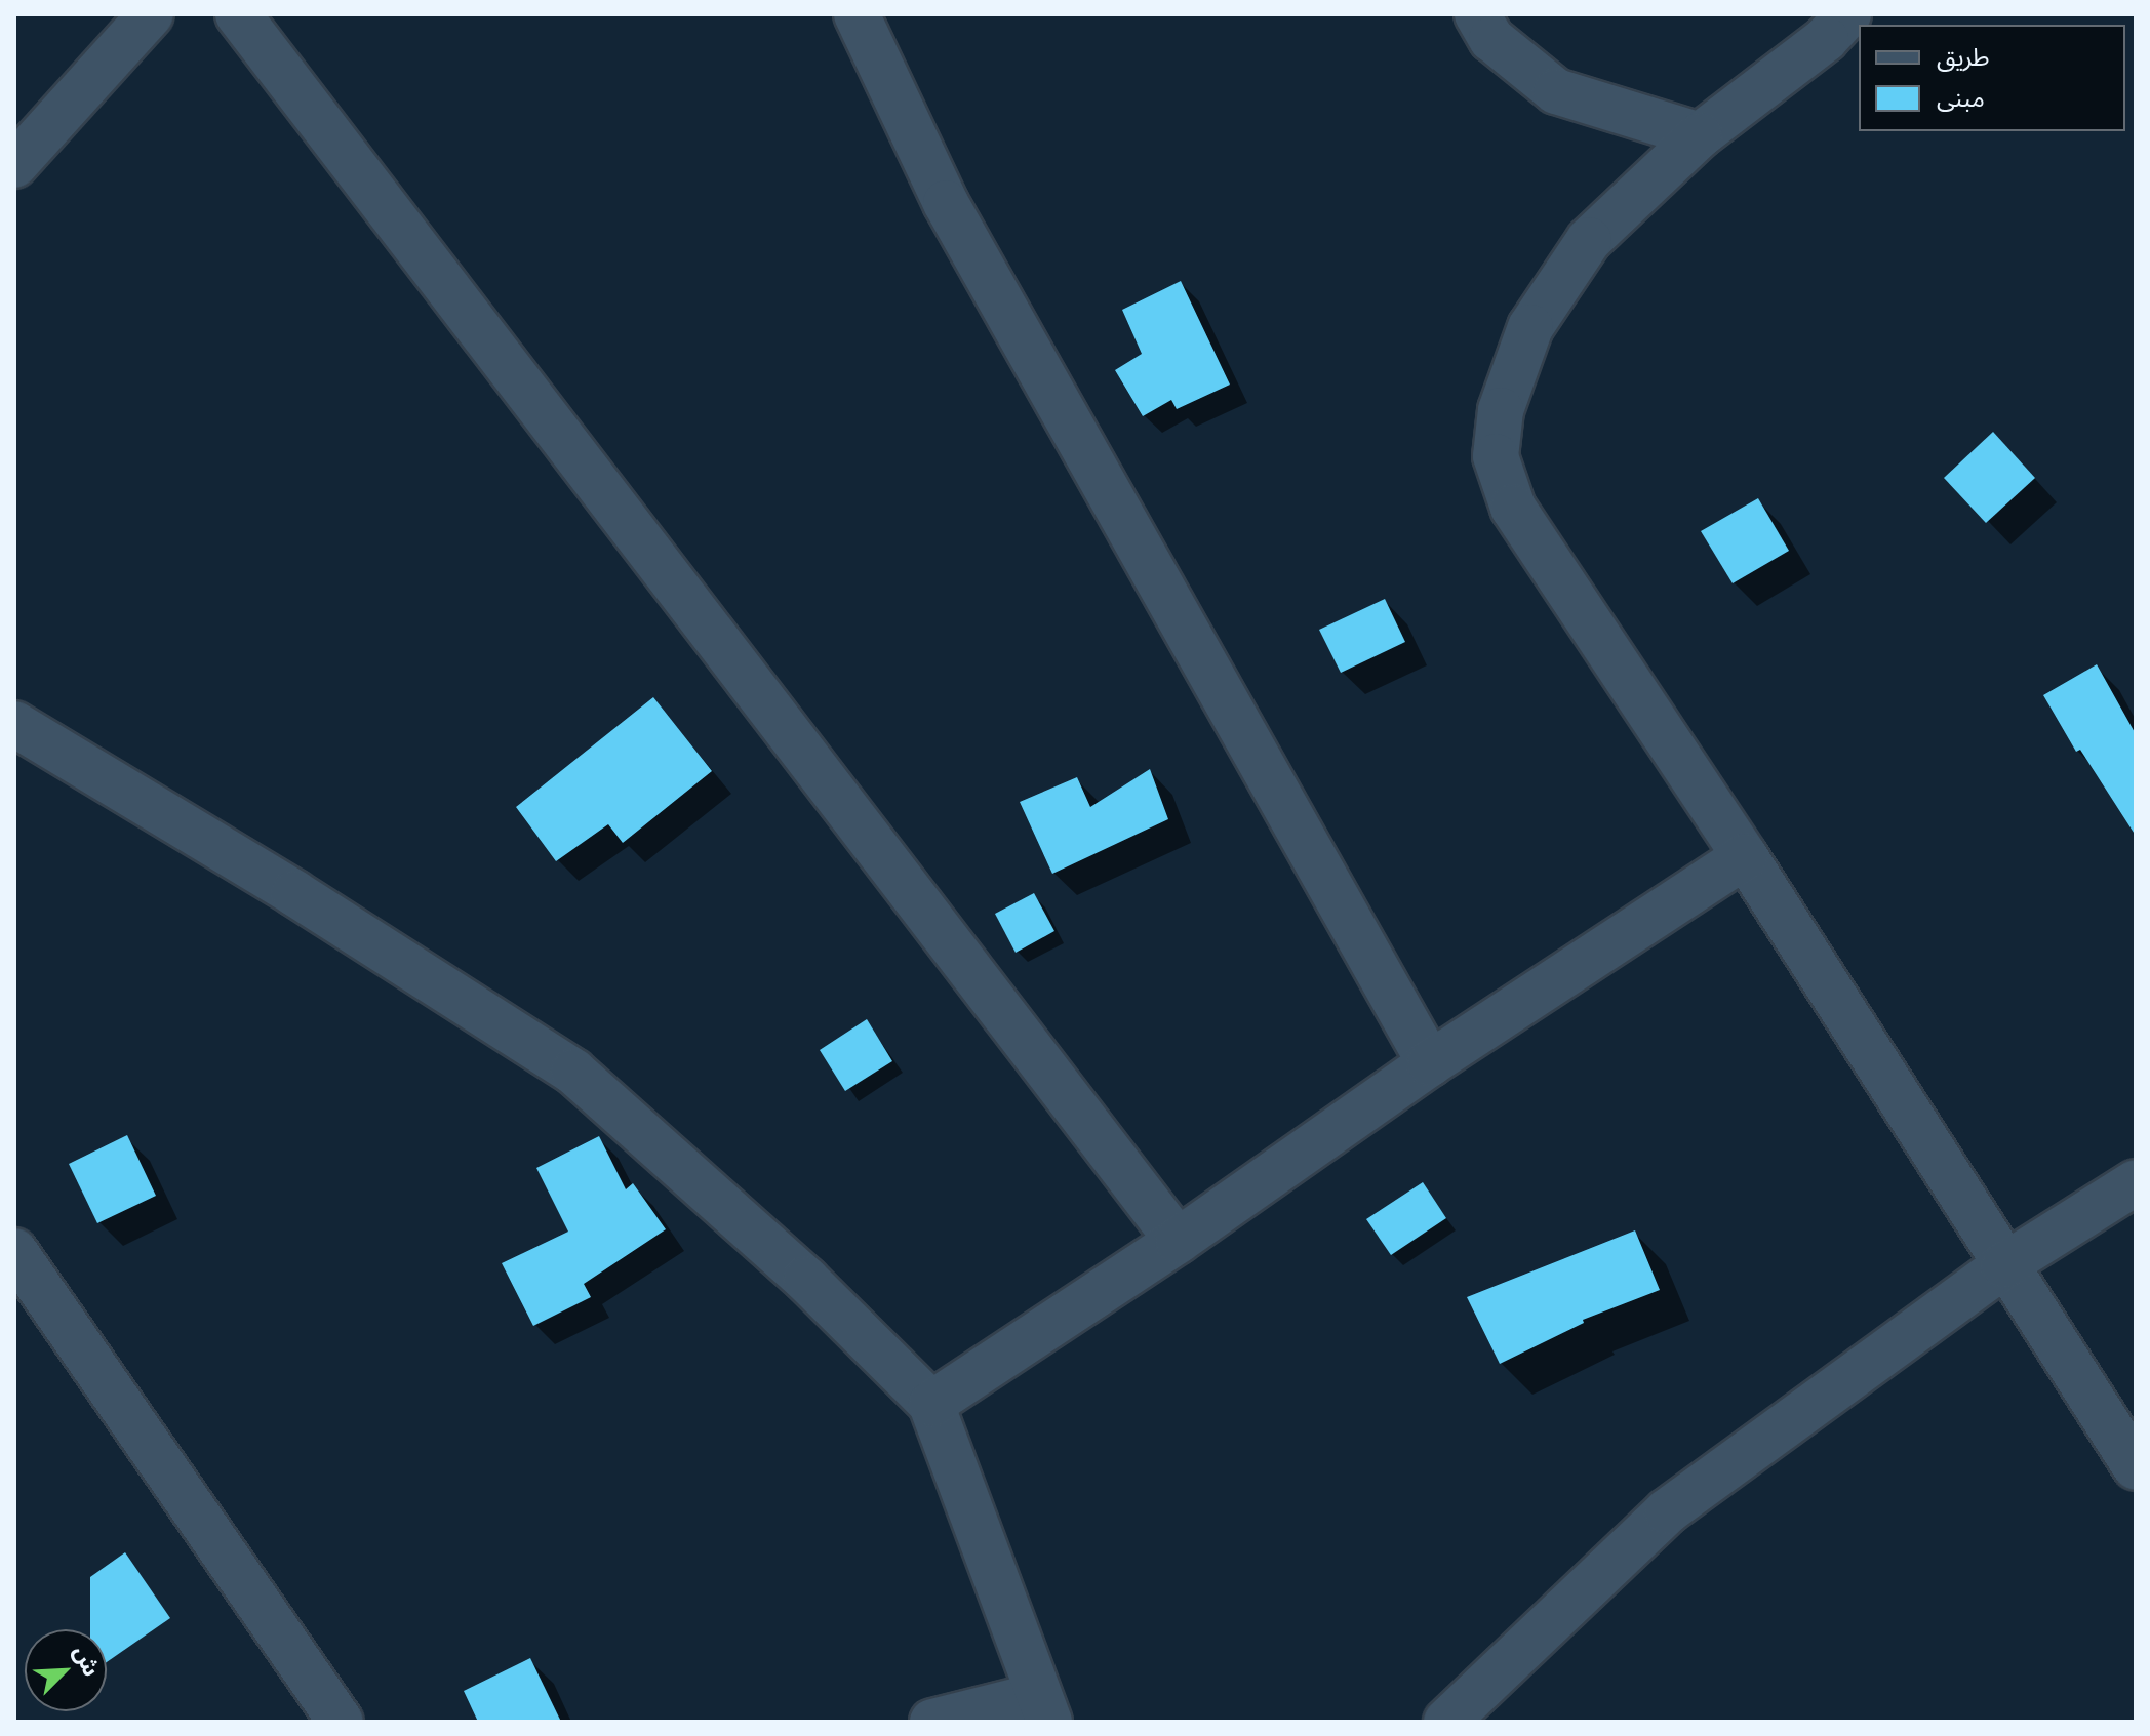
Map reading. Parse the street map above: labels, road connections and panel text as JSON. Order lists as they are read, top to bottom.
{
  "legend": ["طريق", "مبنى"],
  "north": "top right"
}
